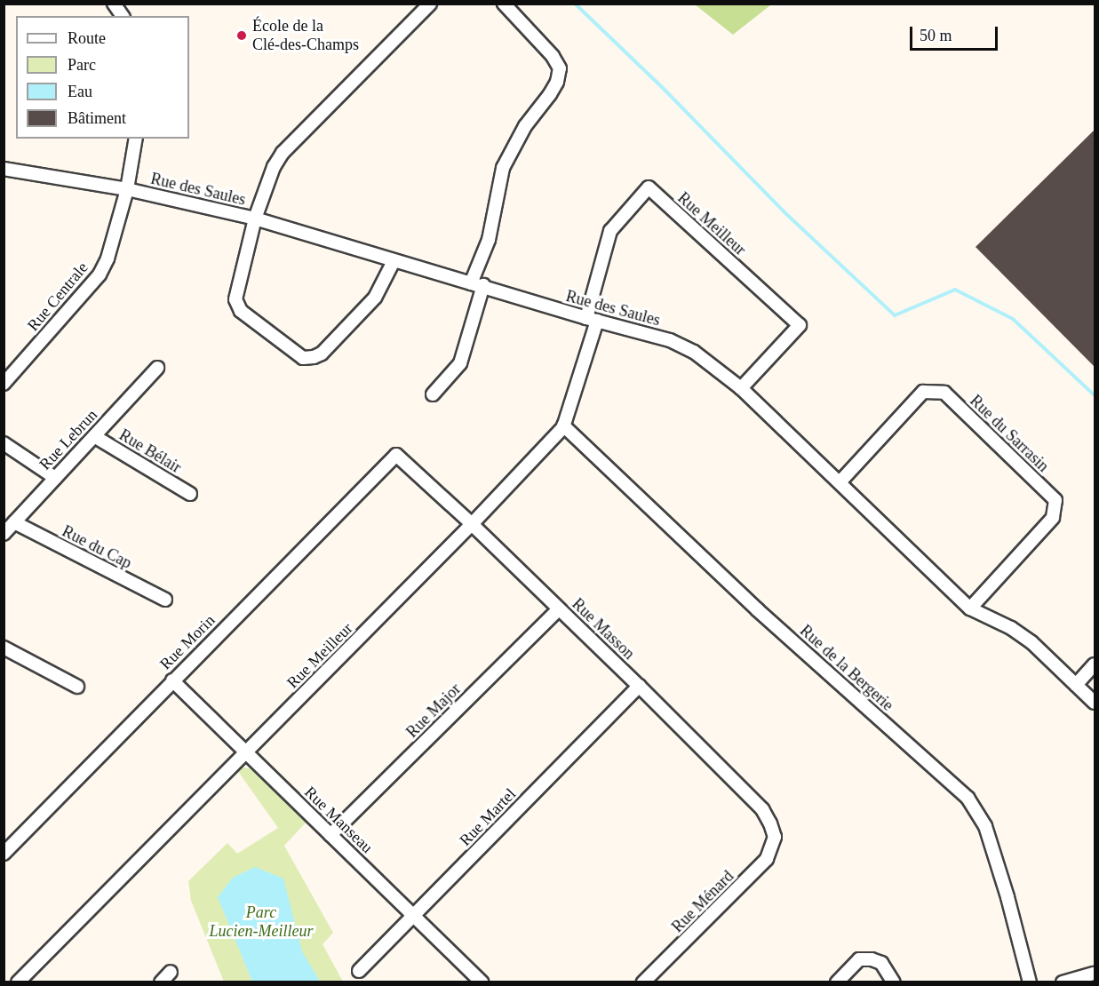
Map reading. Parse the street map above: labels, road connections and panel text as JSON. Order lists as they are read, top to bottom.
{
  "streets": {
    "street": [
      "Rue des Saules",
      "Rue Meilleur",
      "Rue Centrale",
      "Rue du Sarrasin",
      "Rue Lebrun",
      "Rue Bélair",
      "Rue du Cap",
      "Rue Masson",
      "Rue Morin",
      "Rue de la Bergerie",
      "Rue Major",
      "Rue Martel",
      "Rue Manseau",
      "Rue Ménard"
    ]
  },
  "crossings": [
    ["Rue des Saules", "Rue Meilleur"],
    ["Rue des Saules", "Rue Centrale"],
    ["Rue des Saules", "Rue du Sarrasin"],
    ["Rue Meilleur", "Rue Masson"],
    ["Rue Meilleur", "Rue de la Bergerie"],
    ["Rue Meilleur", "Rue Manseau"],
    ["Rue Lebrun", "Rue Bélair"],
    ["Rue Lebrun", "Rue du Cap"],
    ["Rue Masson", "Rue Morin"],
    ["Rue Masson", "Rue Major"],
    ["Rue Masson", "Rue Martel"],
    ["Rue Masson", "Rue Ménard"],
    ["Rue Morin", "Rue Manseau"],
    ["Rue Major", "Rue Manseau"],
    ["Rue Martel", "Rue Manseau"]
  ],
  "parks": ["Parc Lucien-Meilleur"],
  "places": ["École de la Clé-des-Champs"],
  "legend": [
    "Route",
    "Parc",
    "Eau",
    "Bâtiment"
  ],
  "scale_bar": "50 m"
}
